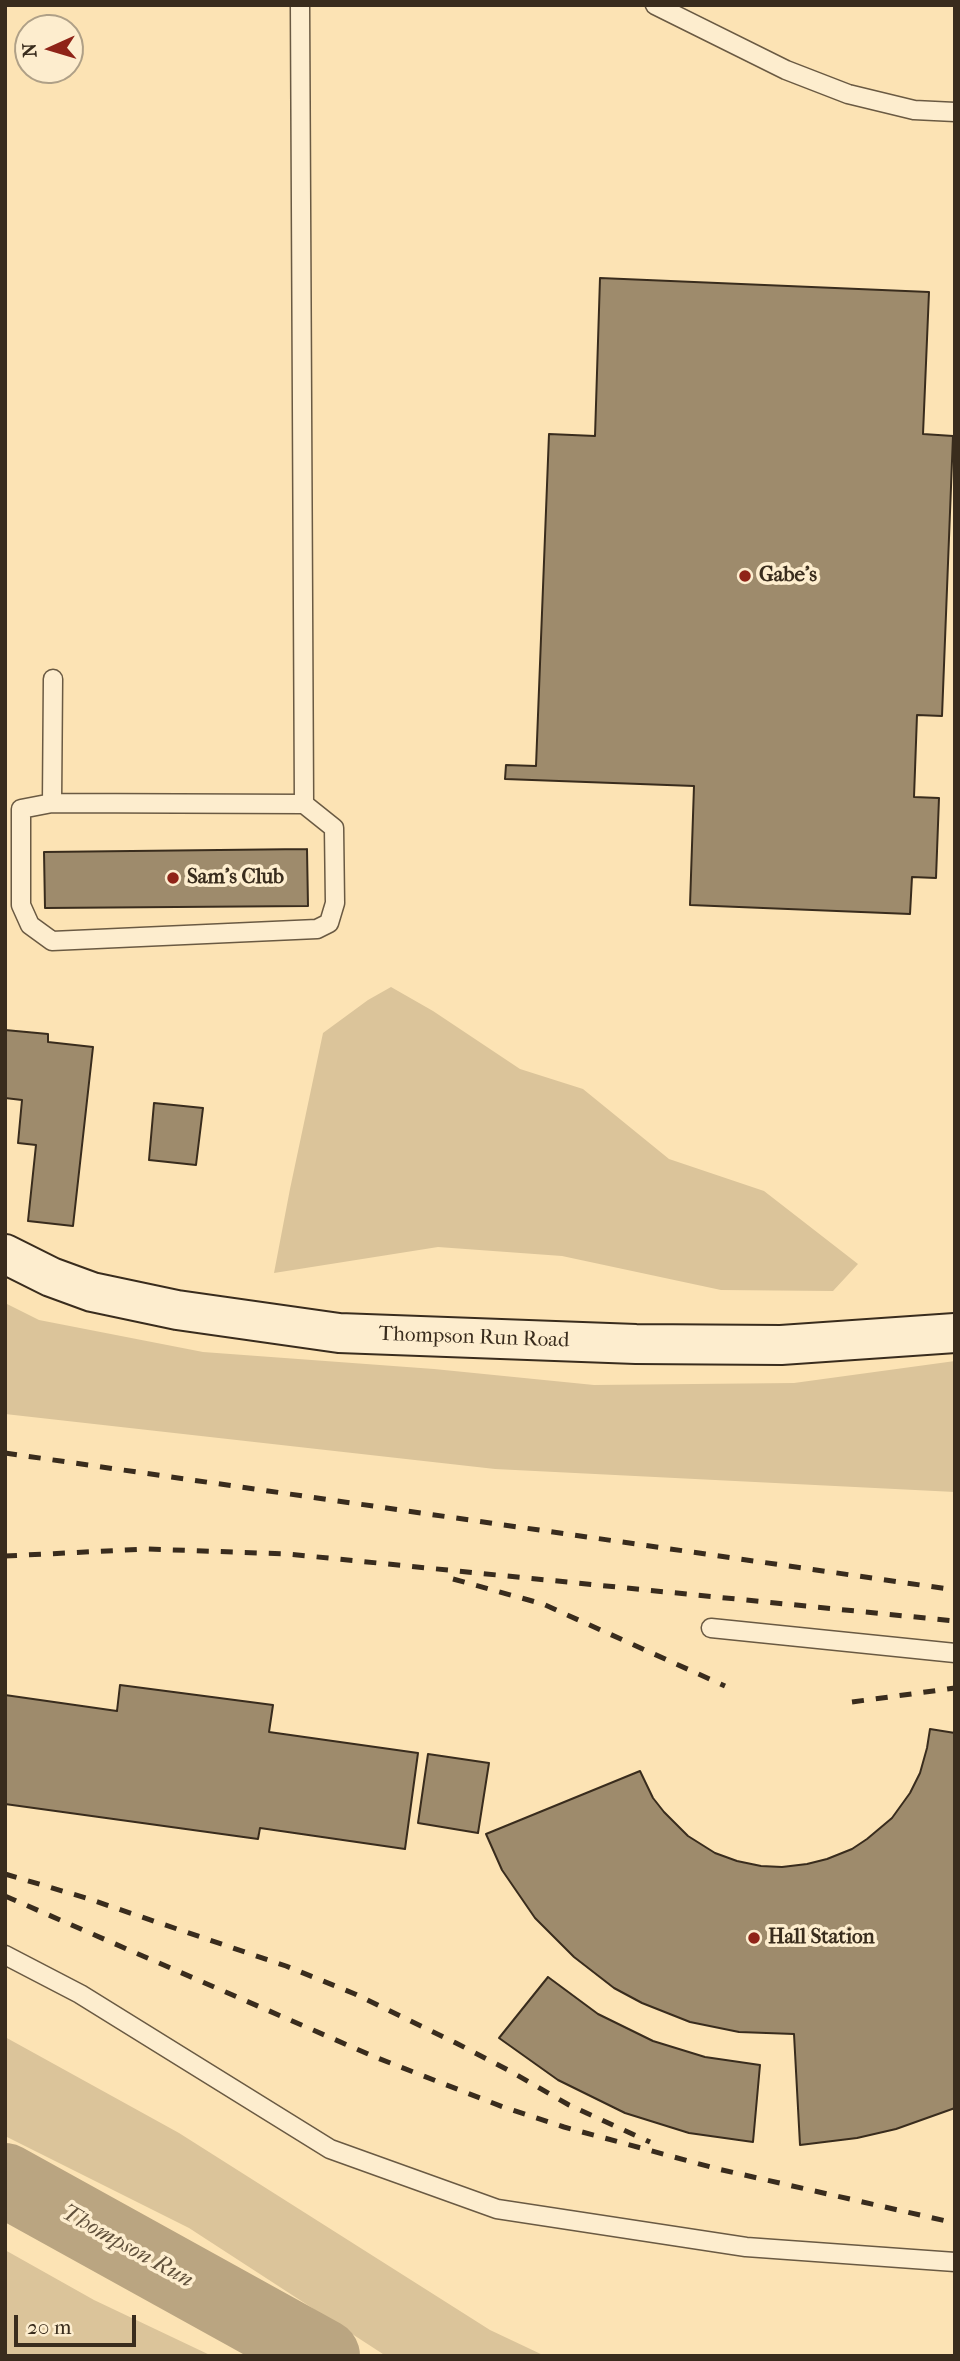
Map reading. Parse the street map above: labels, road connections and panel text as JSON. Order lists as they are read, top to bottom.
{
  "streets": {
    "street": ["Thompson Run Road"]
  },
  "water": ["Thompson Run"],
  "places": ["Gabe's", "Sam's Club", "Hall Station"],
  "scale_bar": "20 m",
  "north": "left"
}
